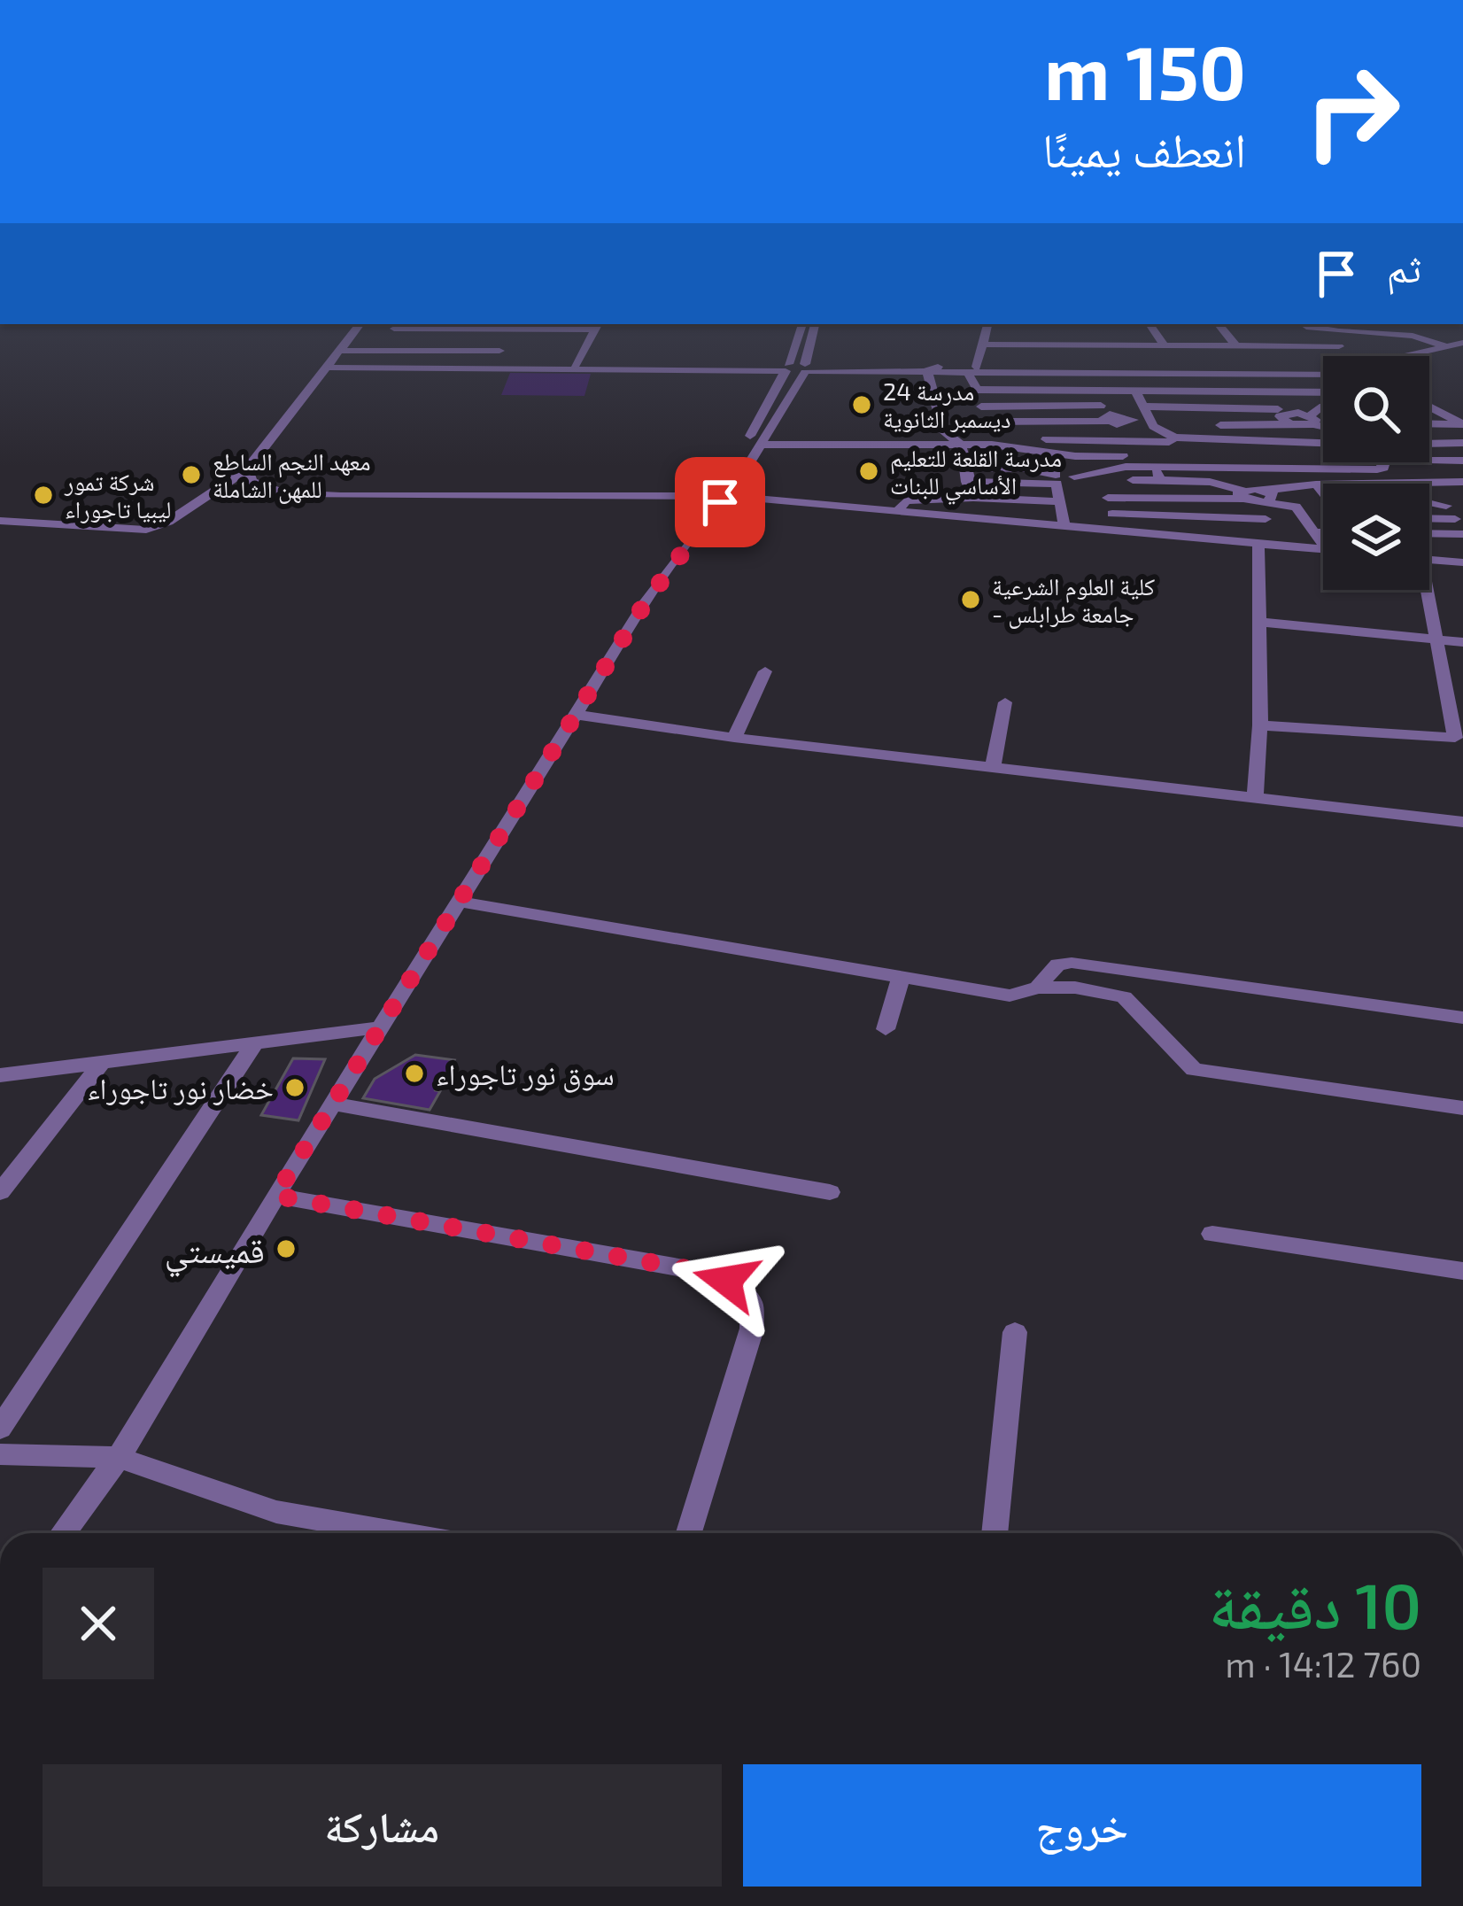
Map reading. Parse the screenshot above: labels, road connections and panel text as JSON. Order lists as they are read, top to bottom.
{
  "places": [
    "مدرسة 24 ديسمبر الثانوية",
    "مدرسة القلعة للتعليم الأساسي للبنات",
    "معهد النجم الساطع للمهن الشاملة",
    "شركة تمور ليبيا تاجوراء",
    "كلية العلوم الشرعية - جامعة طرابلس",
    "سوق نور تاجوراء",
    "خضار نور تاجوراء",
    "قميستي"
  ],
  "page": {
    "turn": ["150 m", "انعطف يمينًا"],
    "then": "ثم",
    "heading": ["10 دقيقة", "760 m · 14:12"],
    "buttons": ["خروج", "مشاركة"]
  }
}
